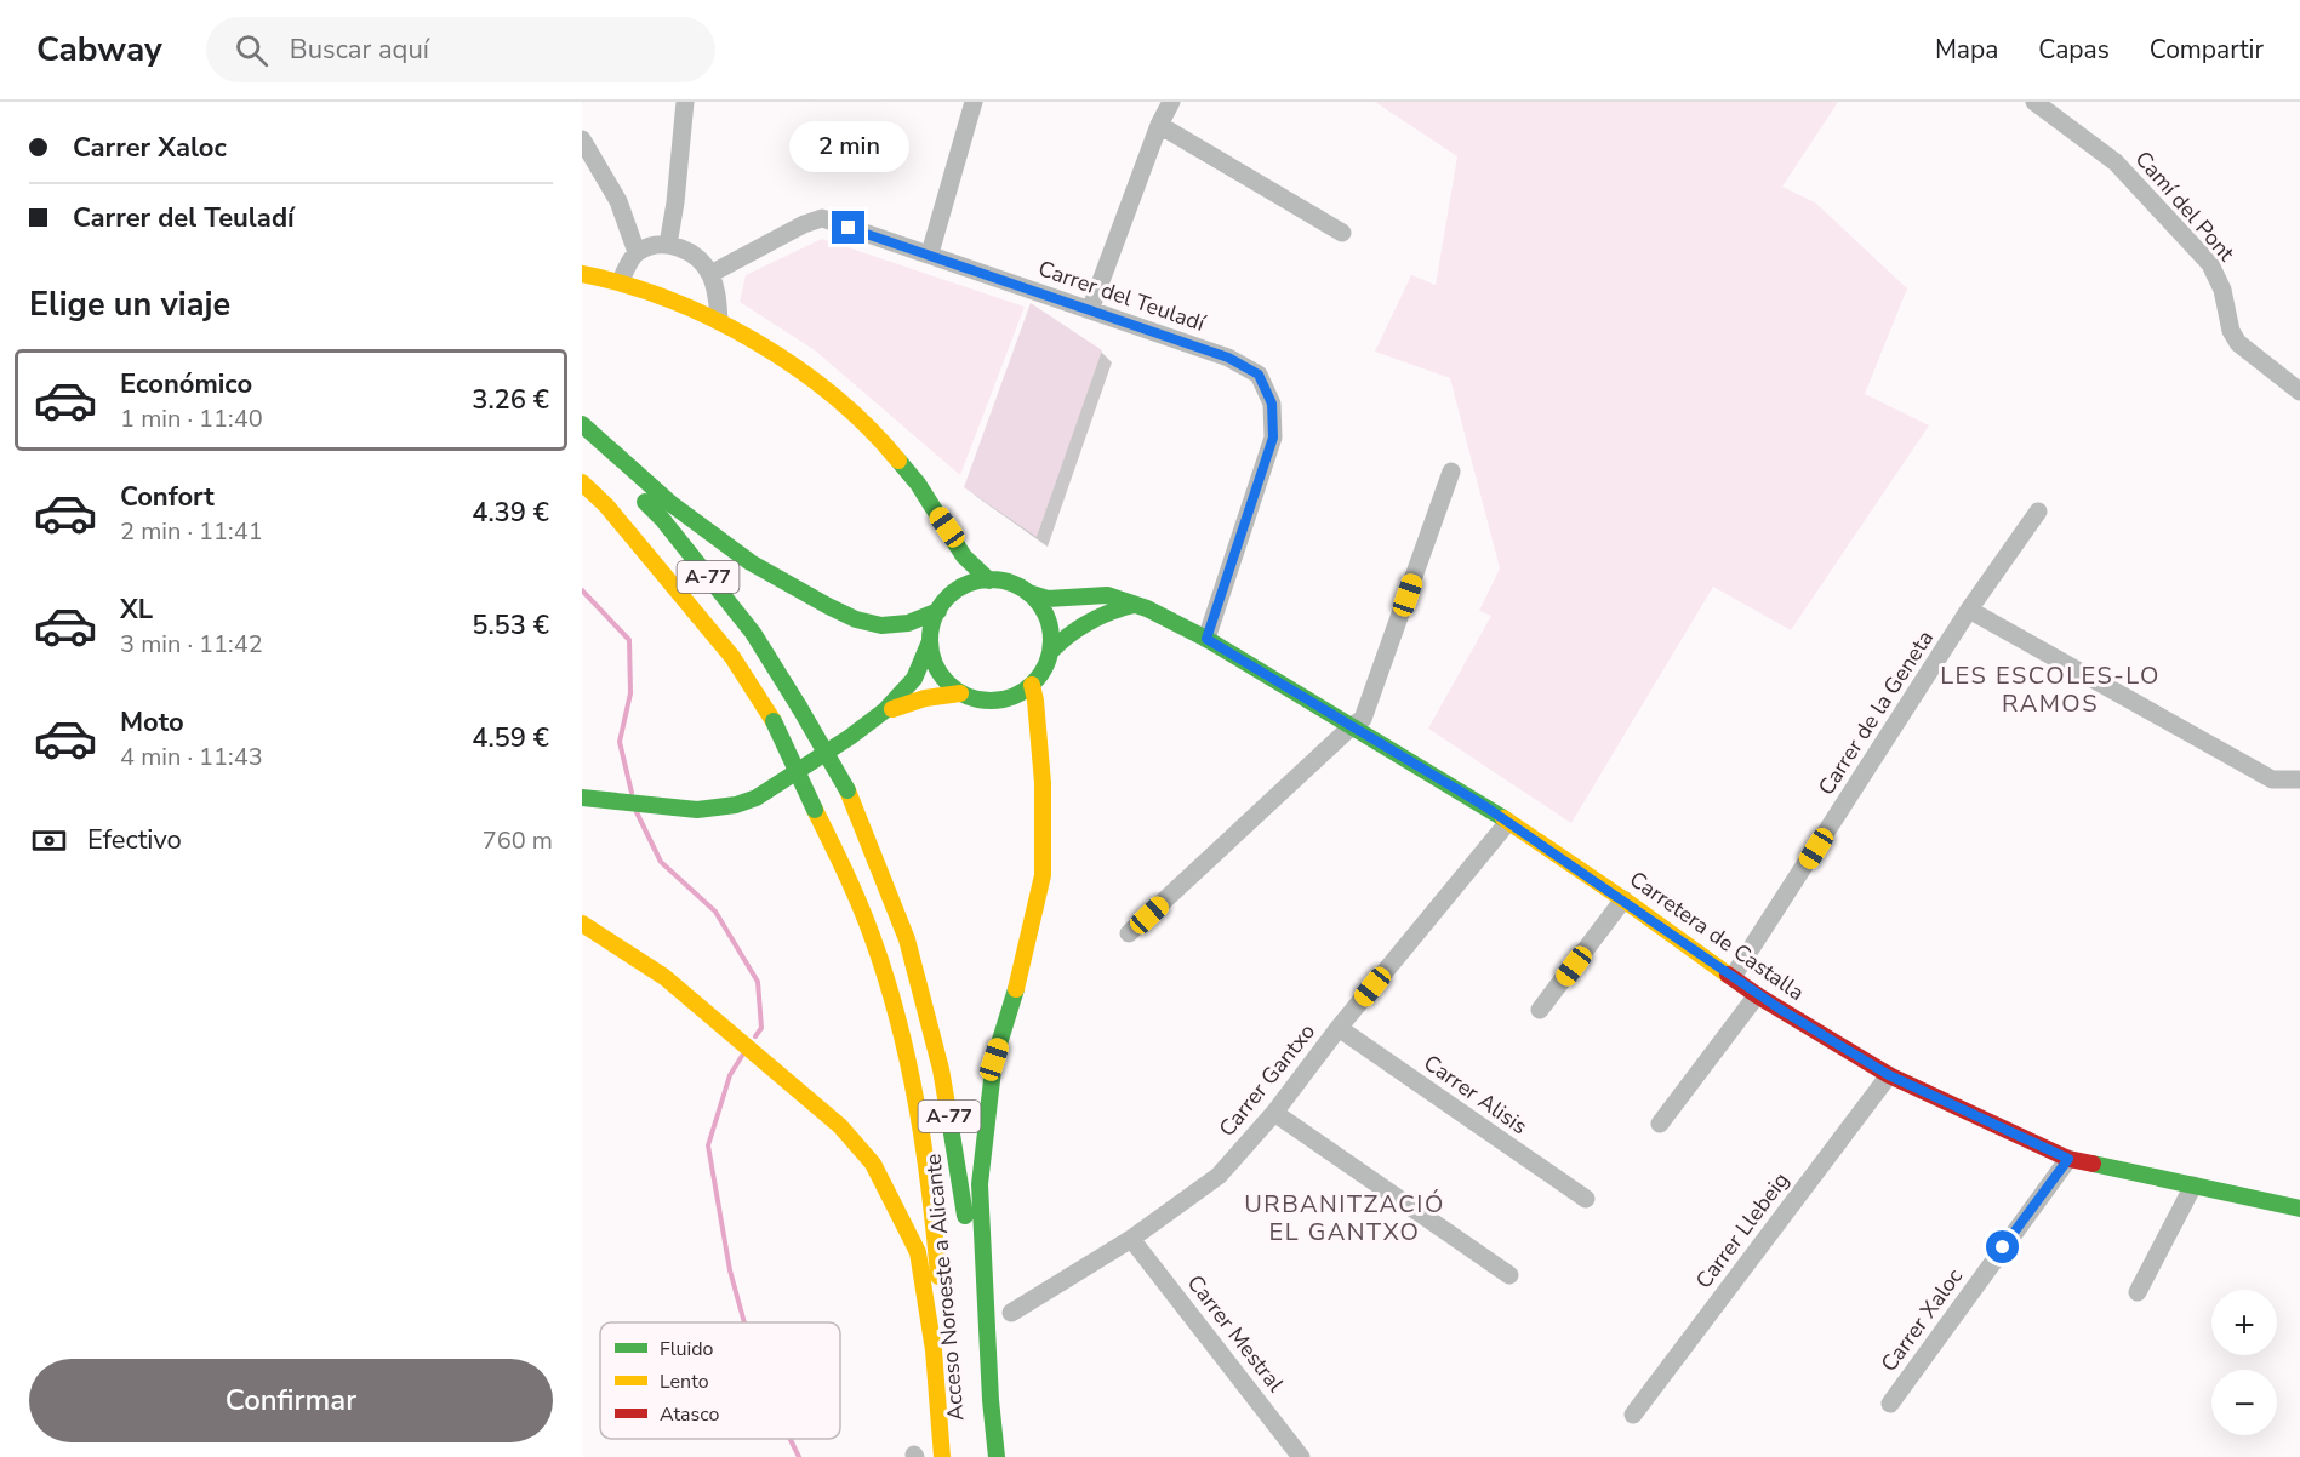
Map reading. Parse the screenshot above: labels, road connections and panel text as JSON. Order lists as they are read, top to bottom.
{
  "streets": {
    "main road": ["A-77", "Carretera de Castalla", "Acceso Noroeste a Alicante"],
    "street": [
      "Camí del Pont",
      "Carrer del Teuladí",
      "Carrer de la Geneta",
      "Carrer Gantxo",
      "Carrer Alisis",
      "Carrer Llebeig",
      "Carrer Xaloc",
      "Carrer Mestral"
    ]
  },
  "crossings": [
    ["Carrer del Teuladí", "Carretera de Castalla"],
    ["A-77", "Carretera de Castalla"],
    ["A-77", "Acceso Noroeste a Alicante"],
    ["Carrer de la Geneta", "Carretera de Castalla"],
    ["Carretera de Castalla", "Carrer Gantxo"],
    ["Carretera de Castalla", "Carrer Llebeig"],
    ["Carretera de Castalla", "Carrer Xaloc"],
    ["Carrer Gantxo", "Carrer Alisis"],
    ["Carrer Gantxo", "Carrer Mestral"]
  ],
  "districts": ["LES ESCOLES-LO RAMOS", "URBANITZACIÓ EL GANTXO"],
  "legend": ["Fluido", "Lento", "Atasco"],
  "page": {
    "header": "Cabway",
    "search": "Buscar aquí",
    "nav": ["Mapa", "Capas", "Compartir"],
    "banner": ["Carrer Xaloc", "Carrer del Teuladí"],
    "bubble": "2 min",
    "heading": "Elige un viaje",
    "list": [
      {
        "name": "Económico",
        "note": "1 min · 11:40",
        "value": "3.26 €"
      },
      {
        "name": "Confort",
        "note": "2 min · 11:41",
        "value": "4.39 €"
      },
      {
        "name": "XL",
        "note": "3 min · 11:42",
        "value": "5.53 €"
      },
      {
        "name": "Moto",
        "note": "4 min · 11:43",
        "value": "4.59 €"
      }
    ],
    "pay": ["Efectivo", "760 m"],
    "map_buttons": ["+", "−"],
    "buttons": "Confirmar"
  }
}
